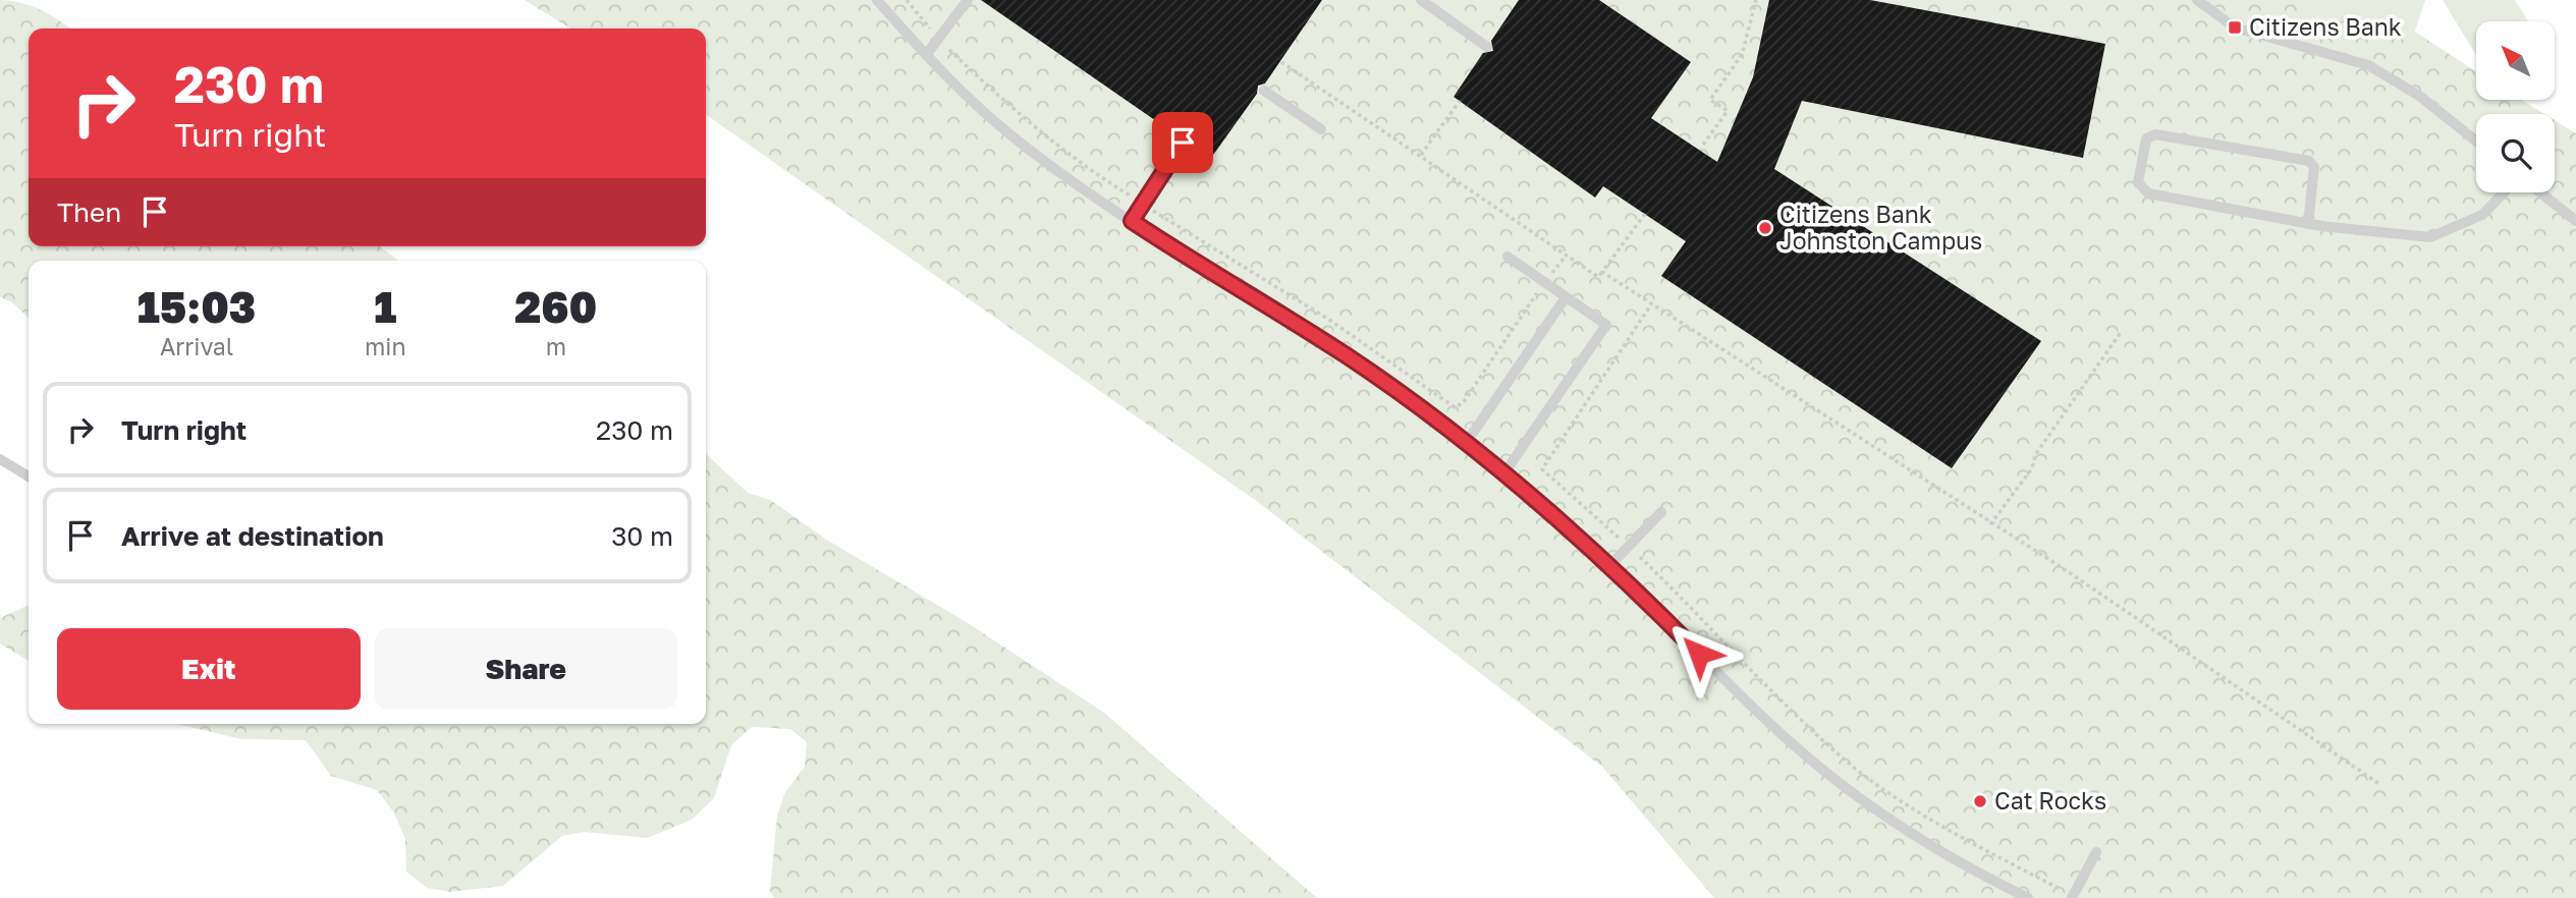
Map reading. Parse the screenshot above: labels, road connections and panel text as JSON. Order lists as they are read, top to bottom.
{
  "places": {
    "transit": ["Citizens Bank"],
    "other": ["Citizens Bank Johnston Campus", "Cat Rocks"]
  },
  "north": "top left",
  "page": {
    "turn": ["230 m", "Turn right"],
    "then": "Then",
    "eta": [
      "15:03",
      "Arrival",
      "1",
      "min",
      "260",
      "m"
    ],
    "list": [
      {
        "name": "Turn right",
        "value": "230 m"
      },
      {
        "name": "Arrive at destination",
        "value": "30 m"
      }
    ],
    "buttons": ["Exit", "Share"]
  }
}
